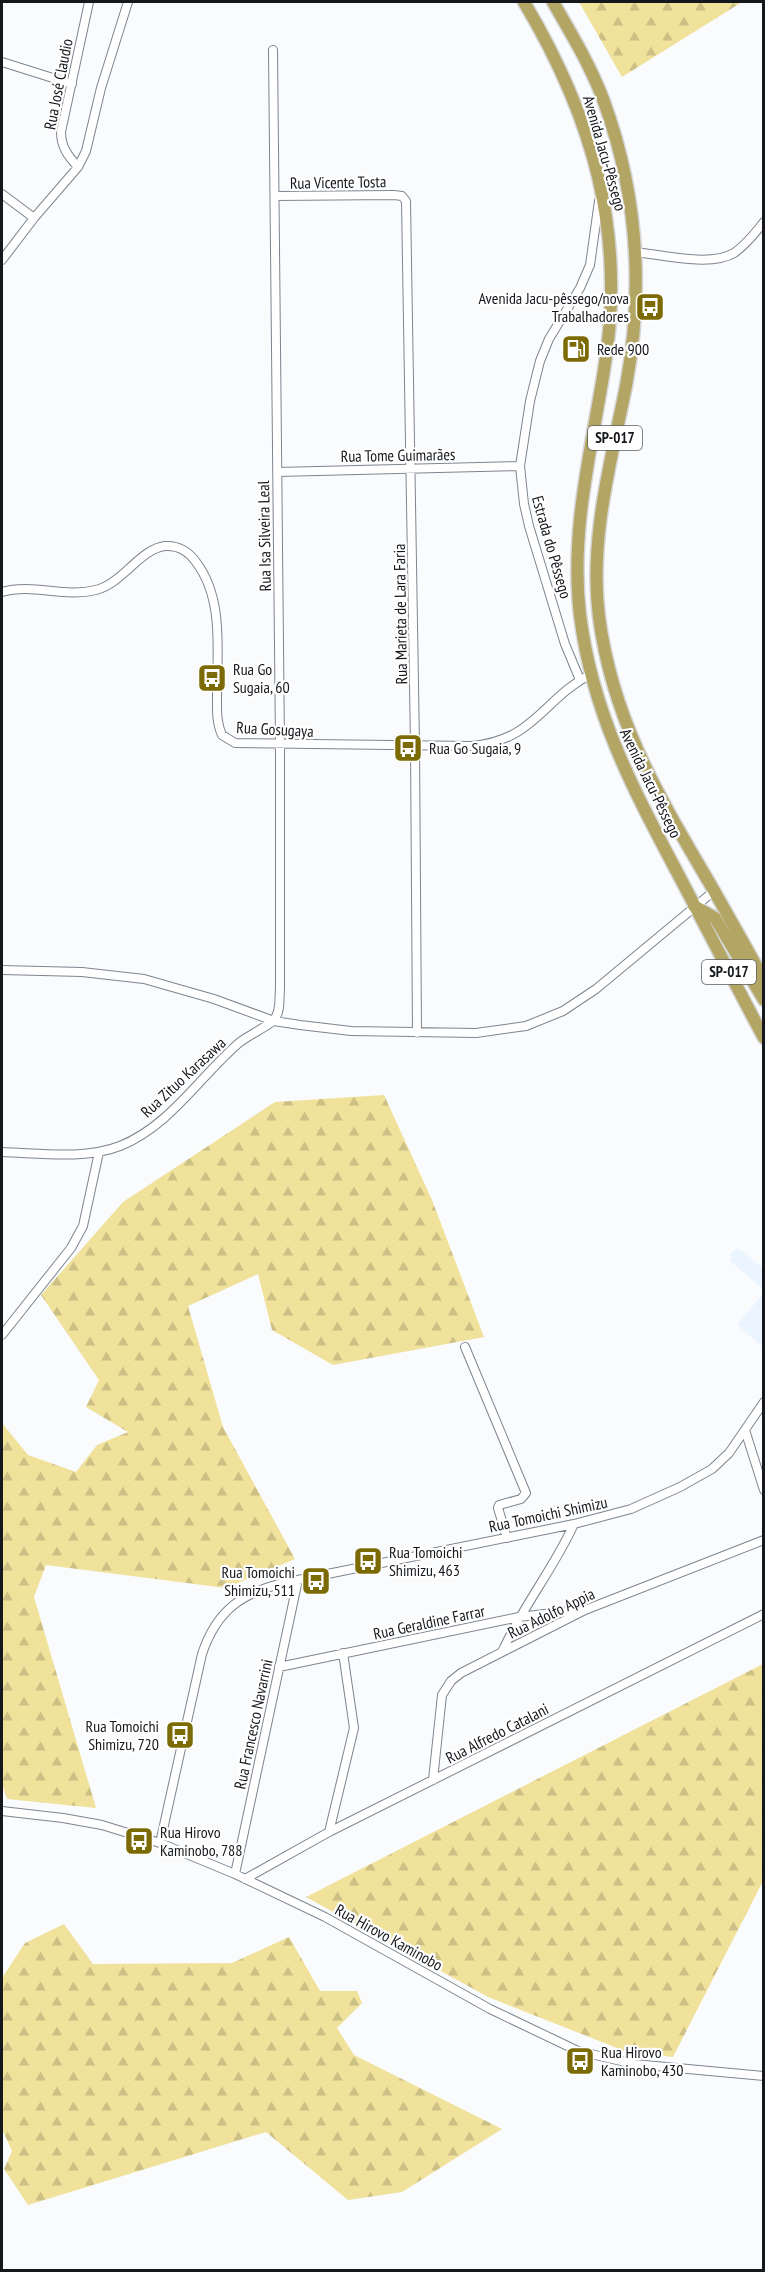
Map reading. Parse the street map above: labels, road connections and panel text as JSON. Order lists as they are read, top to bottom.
{
  "streets": {
    "highway": ["Avenida Jacu-Pêssego", "SP-017"],
    "street": [
      "Rua José Claudio",
      "Rua Vicente Tosta",
      "Rua Tome Guimarães",
      "Rua Isa Silveira Leal",
      "Estrada do Pêssego",
      "Rua Marieta de Lara Faria",
      "Rua Gosugaya",
      "Rua Zituo Karasawa",
      "Rua Tomoichi Shimizu",
      "Rua Adolfo Appia",
      "Rua Geraldine Farrar",
      "Rua Francesco Navarrini",
      "Rua Alfredo Catalani",
      "Rua Hirovo Kaminobo"
    ]
  },
  "crossings": [
    ["Avenida Jacu-Pêssego", "Estrada do Pêssego"],
    ["Avenida Jacu-Pêssego", "Rua Gosugaya"],
    ["Rua Vicente Tosta", "Rua Isa Silveira Leal"],
    ["Rua Vicente Tosta", "Rua Marieta de Lara Faria"],
    ["Rua Tome Guimarães", "Rua Isa Silveira Leal"],
    ["Rua Tome Guimarães", "Estrada do Pêssego"],
    ["Rua Tome Guimarães", "Rua Marieta de Lara Faria"],
    ["Rua Isa Silveira Leal", "Rua Gosugaya"],
    ["Rua Isa Silveira Leal", "Rua Zituo Karasawa"],
    ["Estrada do Pêssego", "Rua Gosugaya"],
    ["Rua Marieta de Lara Faria", "Rua Gosugaya"],
    ["Rua Tomoichi Shimizu", "Rua Francesco Navarrini"],
    ["Rua Tomoichi Shimizu", "Rua Hirovo Kaminobo"],
    ["Rua Adolfo Appia", "Rua Geraldine Farrar"],
    ["Rua Adolfo Appia", "Rua Alfredo Catalani"],
    ["Rua Geraldine Farrar", "Rua Francesco Navarrini"],
    ["Rua Francesco Navarrini", "Rua Hirovo Kaminobo"],
    ["Rua Alfredo Catalani", "Rua Hirovo Kaminobo"]
  ],
  "places": {
    "bus stop": [
      "Avenida Jacu-pêssego/nova Trabalhadores",
      "Rua Go Sugaia, 60",
      "Rua Go Sugaia, 9",
      "Rua Tomoichi Shimizu, 463",
      "Rua Tomoichi Shimizu, 511",
      "Rua Tomoichi Shimizu, 720",
      "Rua Hirovo Kaminobo, 788",
      "Rua Hirovo Kaminobo, 430"
    ],
    "fuel station": ["Rede 900"]
  }
}
